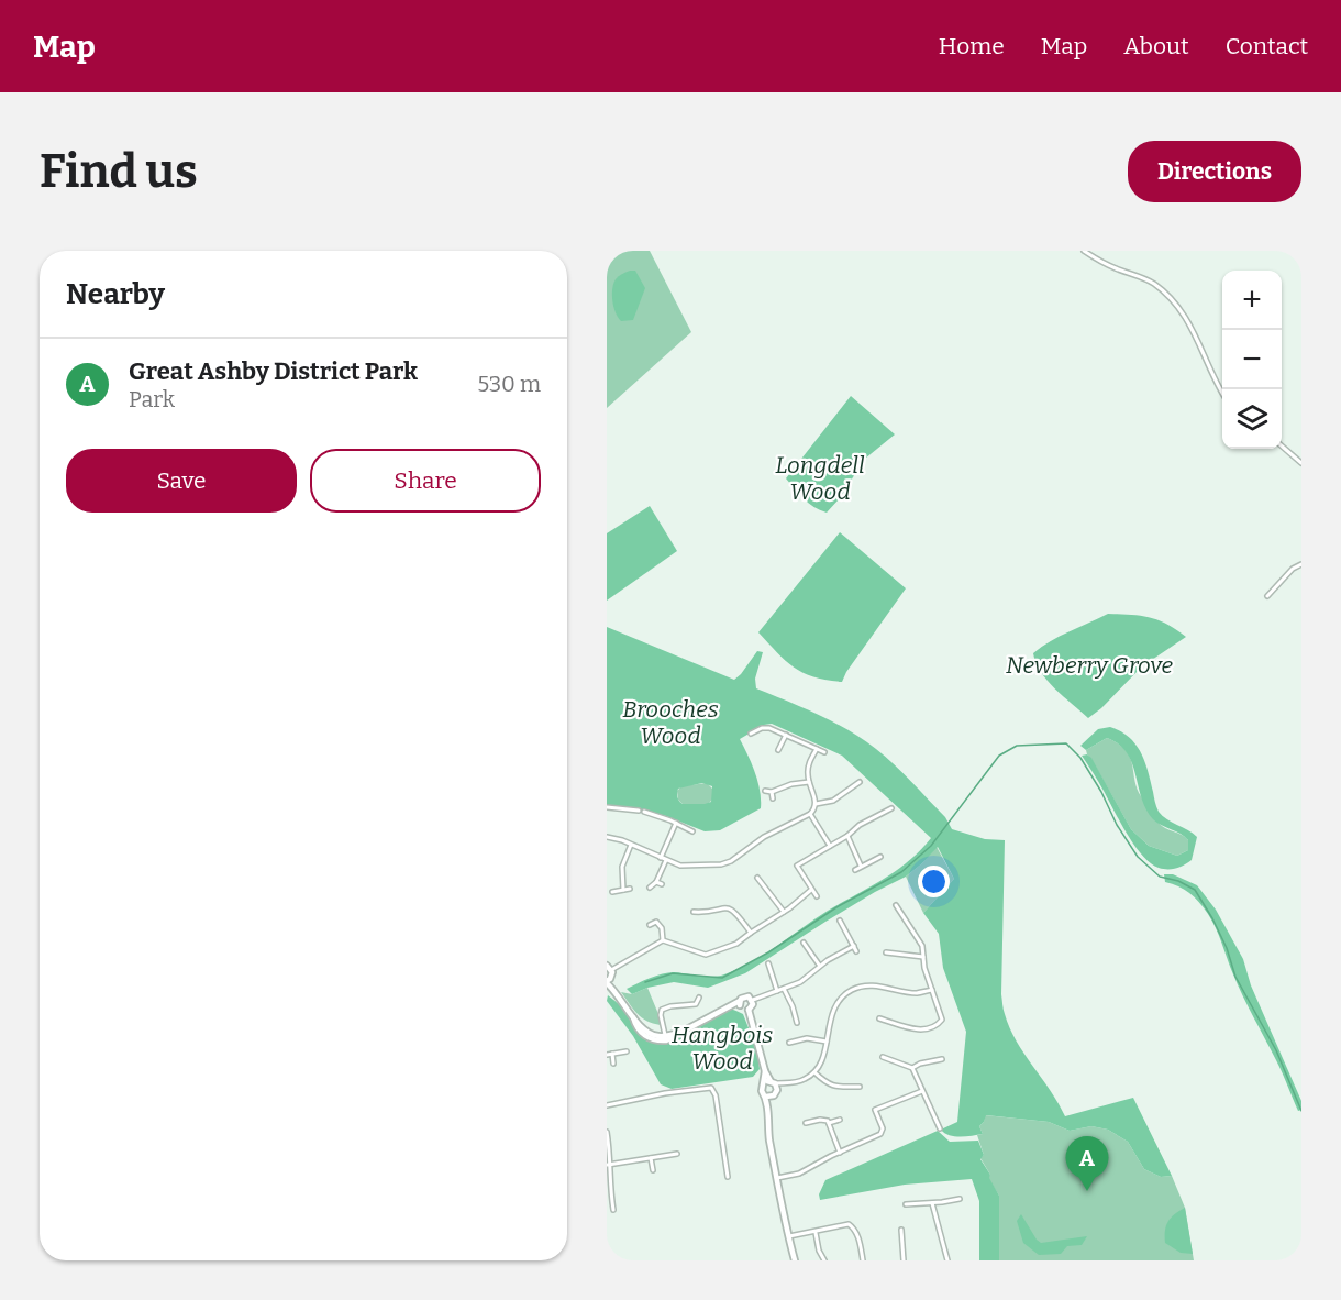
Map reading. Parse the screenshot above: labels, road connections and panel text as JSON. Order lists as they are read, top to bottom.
{
  "parks": [
    "Longdell Wood",
    "Newberry Grove",
    "Brooches Wood",
    "Hangbois Wood"
  ],
  "page": {
    "header": "Map",
    "nav": [
      "Home",
      "Map",
      "About",
      "Contact"
    ],
    "buttons": [
      "Directions",
      ["Save", "Share"]
    ],
    "title": "Find us",
    "heading": "Nearby",
    "map_buttons": ["+", "−"],
    "list": [
      {
        "mark": "A",
        "name": "Great Ashby District Park",
        "note": "Park",
        "value": "530 m"
      }
    ],
    "pins": "A"
  }
}
